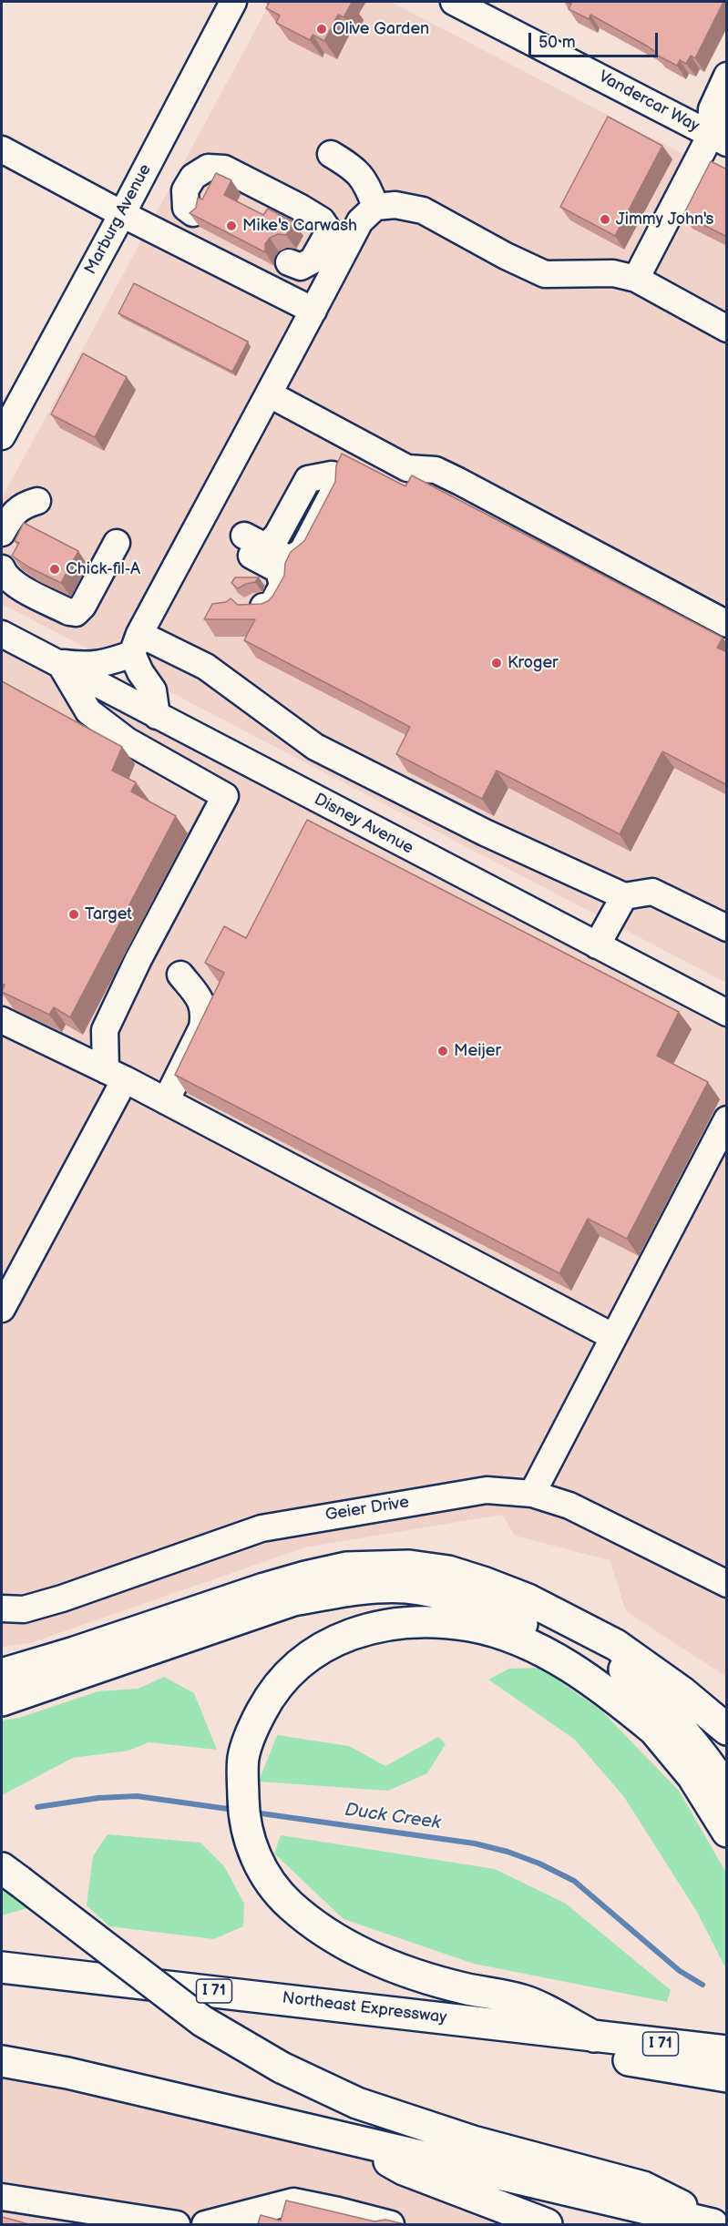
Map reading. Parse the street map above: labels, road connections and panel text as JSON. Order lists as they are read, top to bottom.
{
  "streets": {
    "highway": ["I 71", "Northeast Expressway"],
    "street": [
      "Vandercar Way",
      "Marburg Avenue",
      "Disney Avenue",
      "Geier Drive"
    ]
  },
  "water": ["Duck Creek"],
  "places": [
    "Olive Garden",
    "Jimmy John's",
    "Mike's Carwash",
    "Chick-fil-A",
    "Kroger",
    "Target",
    "Meijer"
  ],
  "scale_bar": "50 m"
}
